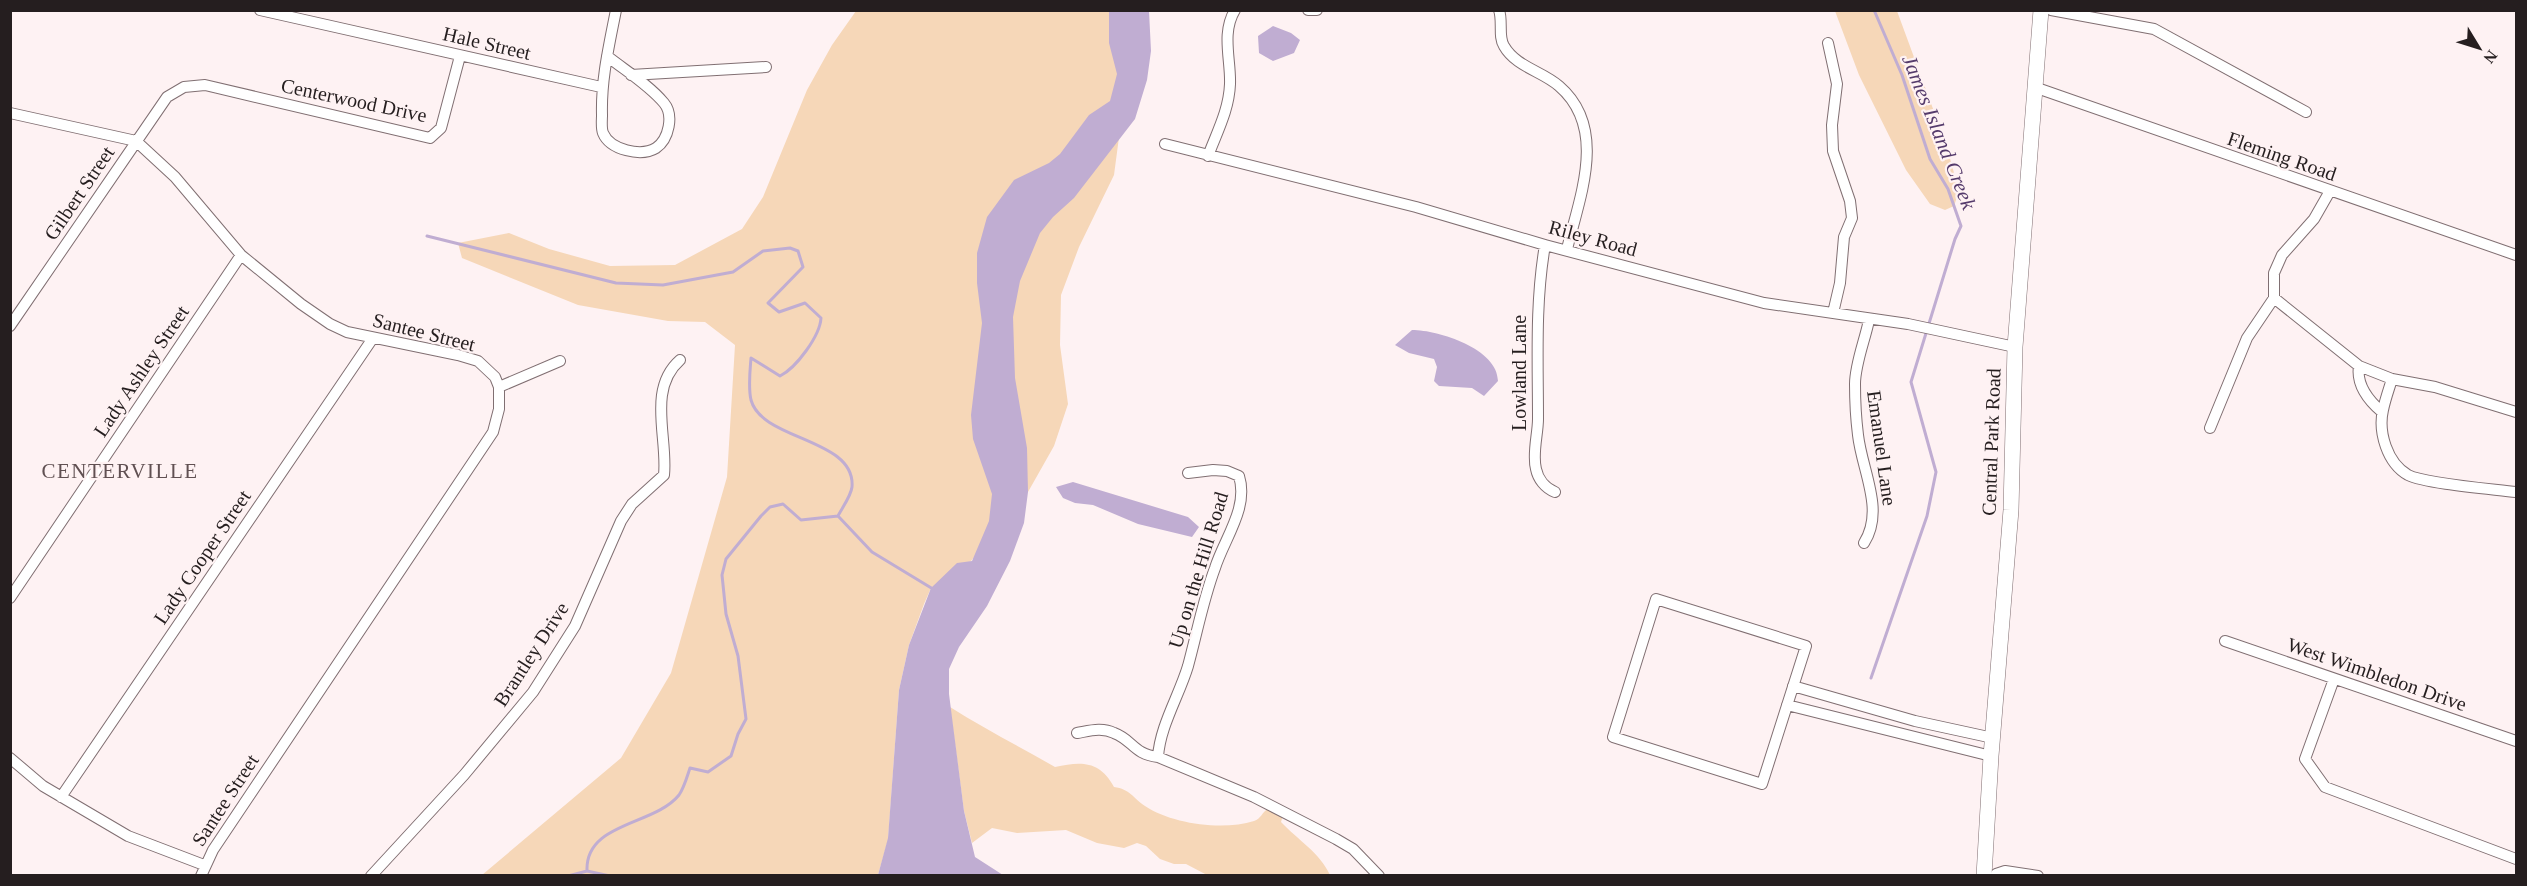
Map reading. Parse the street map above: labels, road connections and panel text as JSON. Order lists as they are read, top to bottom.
{
  "streets": {
    "street": [
      "Hale Street",
      "Centerwood Drive",
      "Fleming Road",
      "Gilbert Street",
      "Riley Road",
      "Santee Street",
      "Lady Ashley Street",
      "Lowland Lane",
      "Central Park Road",
      "Emanuel Lane",
      "Lady Cooper Street",
      "Up on the Hill Road",
      "Brantley Drive",
      "West Wimbledon Drive"
    ]
  },
  "crossings": [
    ["Hale Street", "Centerwood Drive"],
    ["Centerwood Drive", "Gilbert Street"],
    ["Fleming Road", "Central Park Road"],
    ["Gilbert Street", "Santee Street"],
    ["Riley Road", "Lowland Lane"],
    ["Riley Road", "Central Park Road"],
    ["Riley Road", "Emanuel Lane"],
    ["Santee Street", "Lady Ashley Street"],
    ["Santee Street", "Lady Cooper Street"]
  ],
  "districts": ["CENTERVILLE"],
  "water": ["James Island Creek"],
  "north": "bottom right"
}
